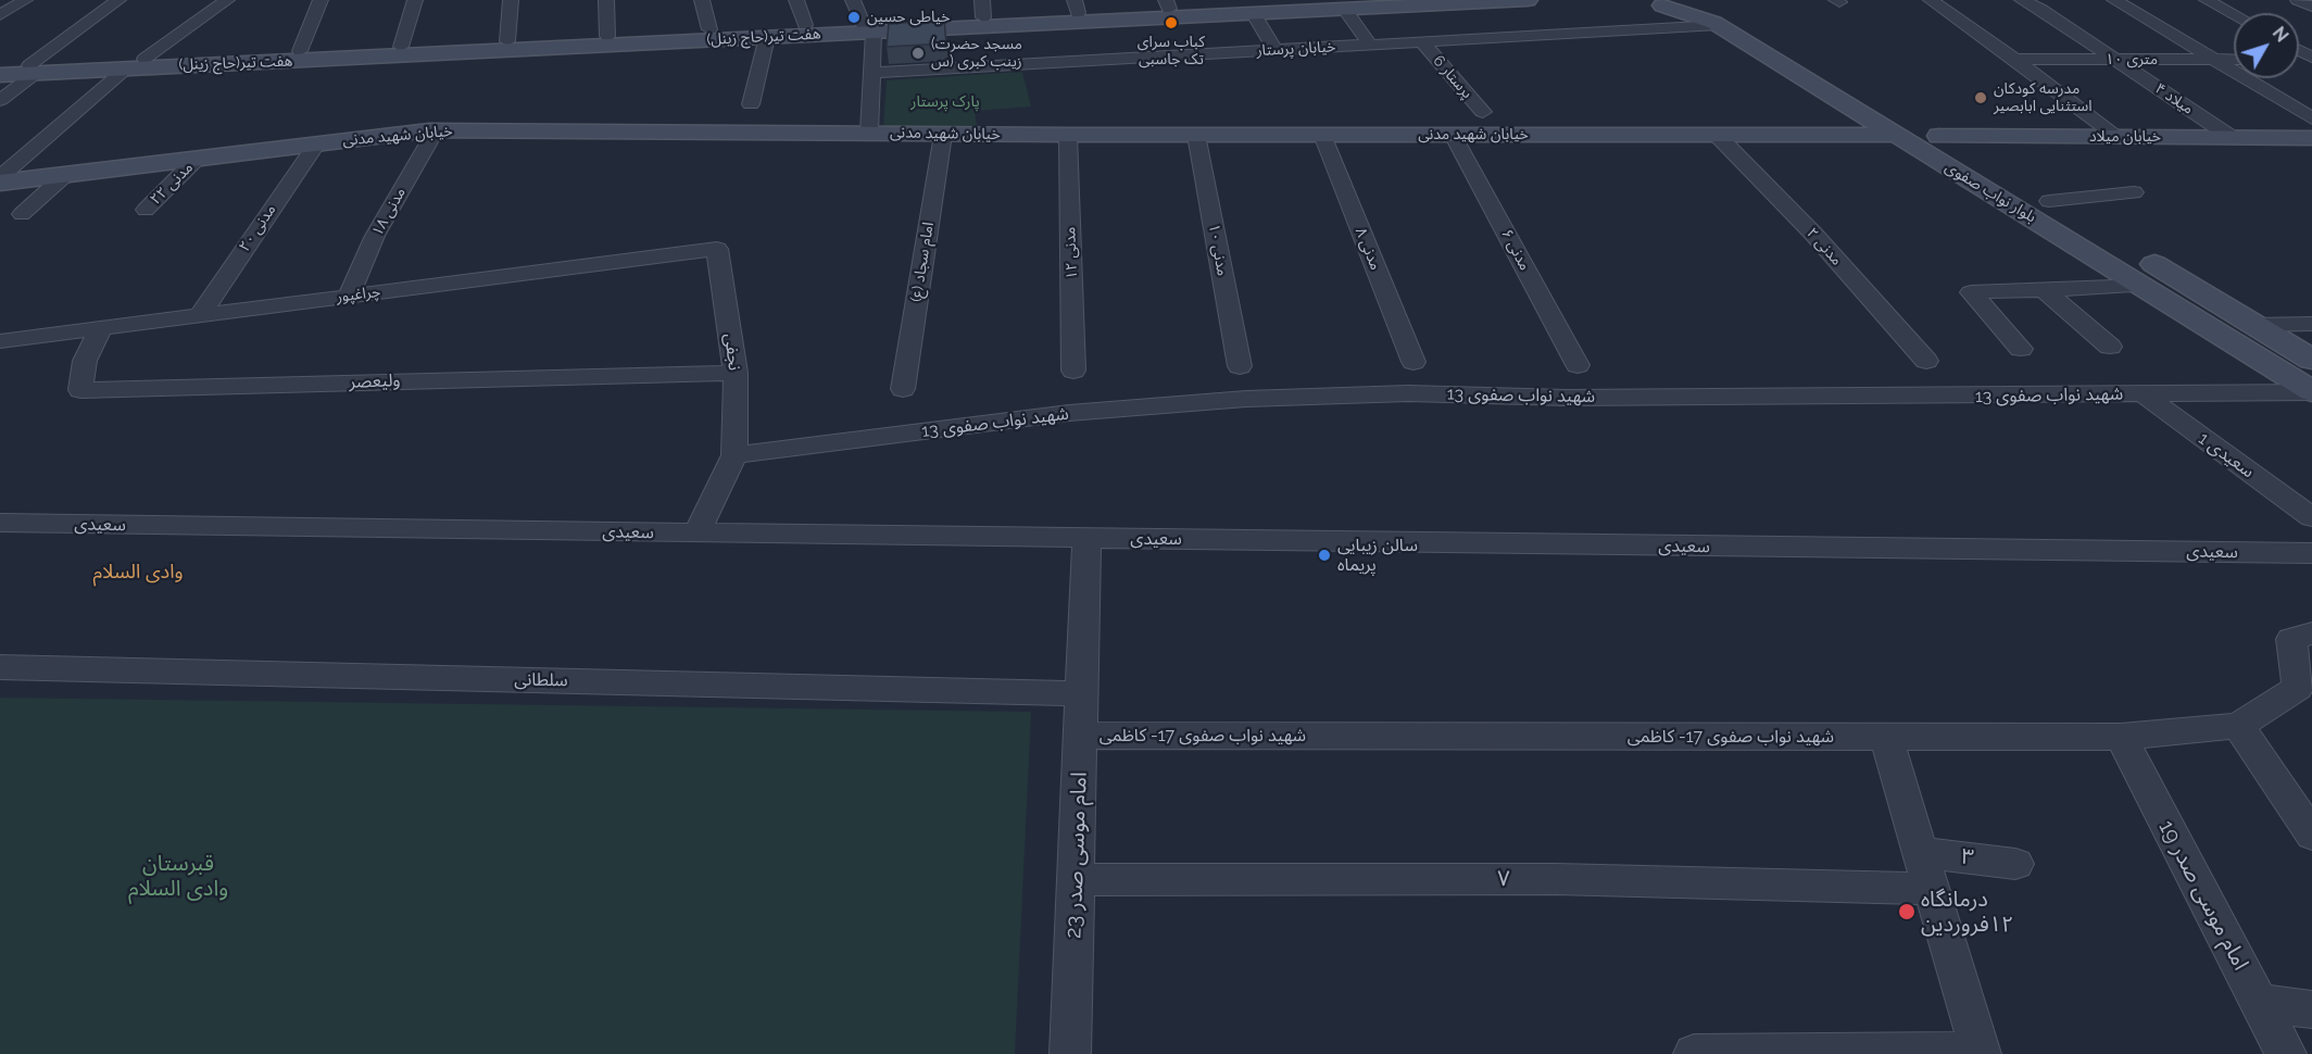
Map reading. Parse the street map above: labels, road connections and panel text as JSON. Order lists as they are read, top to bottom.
{
  "streets": {
    "main road": [
      "هفت تیر(حاج زینل)",
      "خیابان شهید مدنی",
      "خیابان میلاد",
      "بلوار نواب صفوی"
    ],
    "street": [
      "خیابان پرستار",
      "۱۰ متری",
      "پرستار 6",
      "میلاد ۴",
      "مدنی ۲۲",
      "مدنی ۱۸",
      "مدنی ۲۰",
      "مدنی ۲",
      "مدنی ۸",
      "مدنی ۱۰",
      "مدنی ۶",
      "مدنی ۱۲",
      "امام سجاد (ع)",
      "چراغپور",
      "نجفی",
      "ولیعصر",
      "شهید نواب صفوی 13",
      "سعیدی 1",
      "سعیدی",
      "سلطانی",
      "شهید نواب صفوی 17- کاظمی",
      "امام موسی صدر 23",
      "۳",
      "۷",
      "امام موسی صدر 19"
    ]
  },
  "crossings": [
    ["خیابان پرستار", "پرستار 6"],
    ["خیابان پرستار", "بلوار نواب صفوی"],
    ["۱۰ متری", "میلاد ۴"],
    ["میلاد ۴", "خیابان میلاد"],
    ["خیابان شهید مدنی", "مدنی ۲۲"],
    ["خیابان شهید مدنی", "بلوار نواب صفوی"],
    ["خیابان شهید مدنی", "مدنی ۱۸"],
    ["خیابان شهید مدنی", "مدنی ۲۰"],
    ["خیابان شهید مدنی", "مدنی ۲"],
    ["خیابان شهید مدنی", "مدنی ۸"],
    ["خیابان شهید مدنی", "مدنی ۱۰"],
    ["خیابان شهید مدنی", "مدنی ۶"],
    ["خیابان شهید مدنی", "مدنی ۱۲"],
    ["خیابان شهید مدنی", "امام سجاد (ع)"],
    ["خیابان میلاد", "بلوار نواب صفوی"],
    ["بلوار نواب صفوی", "شهید نواب صفوی 13"],
    ["مدنی ۱۸", "چراغپور"],
    ["مدنی ۲۰", "چراغپور"],
    ["چراغپور", "نجفی"],
    ["چراغپور", "ولیعصر"],
    ["نجفی", "ولیعصر"],
    ["نجفی", "شهید نواب صفوی 13"],
    ["شهید نواب صفوی 13", "سعیدی 1"],
    ["سعیدی", "امام موسی صدر 23"],
    ["سلطانی", "امام موسی صدر 23"],
    ["شهید نواب صفوی 17- کاظمی", "امام موسی صدر 23"],
    ["شهید نواب صفوی 17- کاظمی", "امام موسی صدر 19"],
    ["امام موسی صدر 23", "۷"]
  ],
  "districts": ["وادی السلام"],
  "parks": ["پارک پرستار", "قبرستان وادی السلام"],
  "places": [
    "خیاطی حسین",
    "کباب سرای تک جاسبی",
    "(مسجد حضرت زینب کبری (س",
    "مدرسه کودکان استثنایی ابابصیر",
    "سالن زیبایی پریماه",
    "درمانگاه ١٢فروردین"
  ],
  "north": "top right"
}
